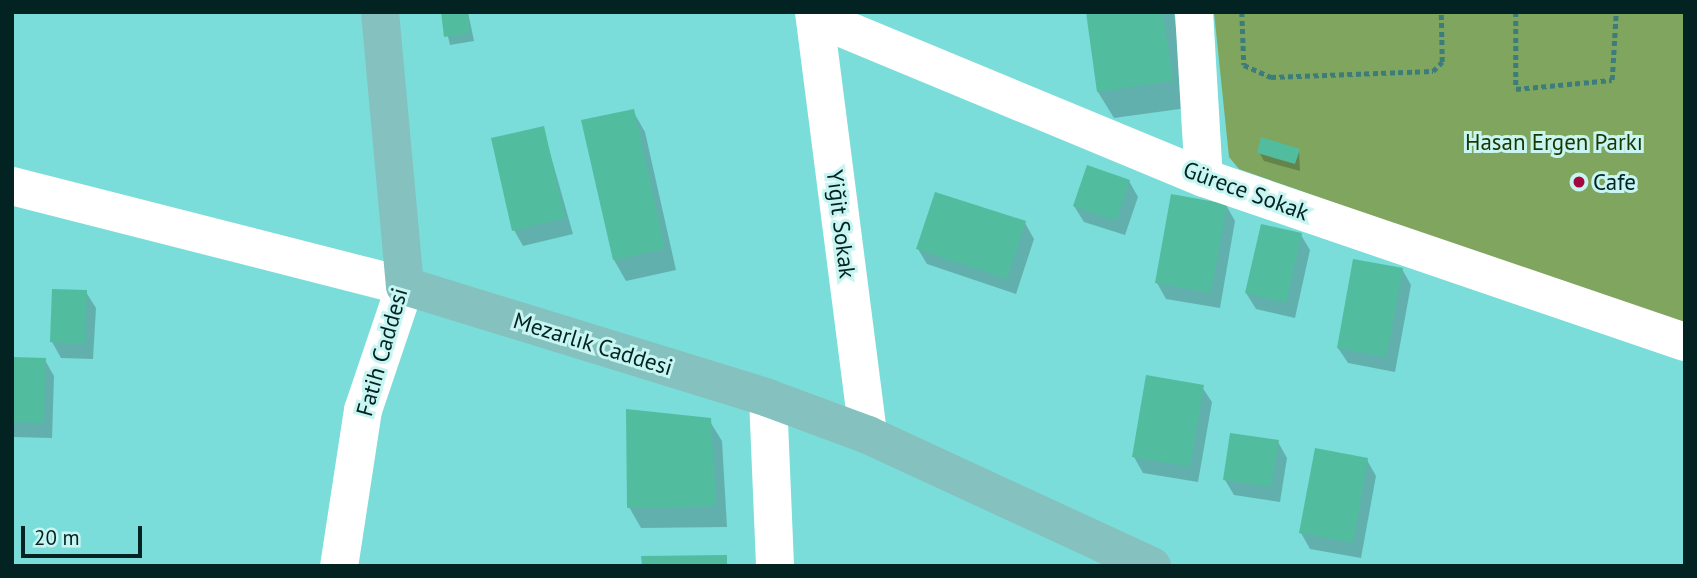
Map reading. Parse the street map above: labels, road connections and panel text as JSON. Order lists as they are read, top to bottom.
{
  "streets": {
    "main road": ["Mezarlık Caddesi", "Fatih Caddesi"],
    "street": ["Gürece Sokak", "Yiğit Sokak"]
  },
  "crossings": [
    ["Gürece Sokak", "Yiğit Sokak"],
    ["Yiğit Sokak", "Mezarlık Caddesi"],
    ["Mezarlık Caddesi", "Fatih Caddesi"]
  ],
  "parks": ["Hasan Ergen Parkı"],
  "places": ["Cafe"],
  "scale_bar": "20 m"
}
